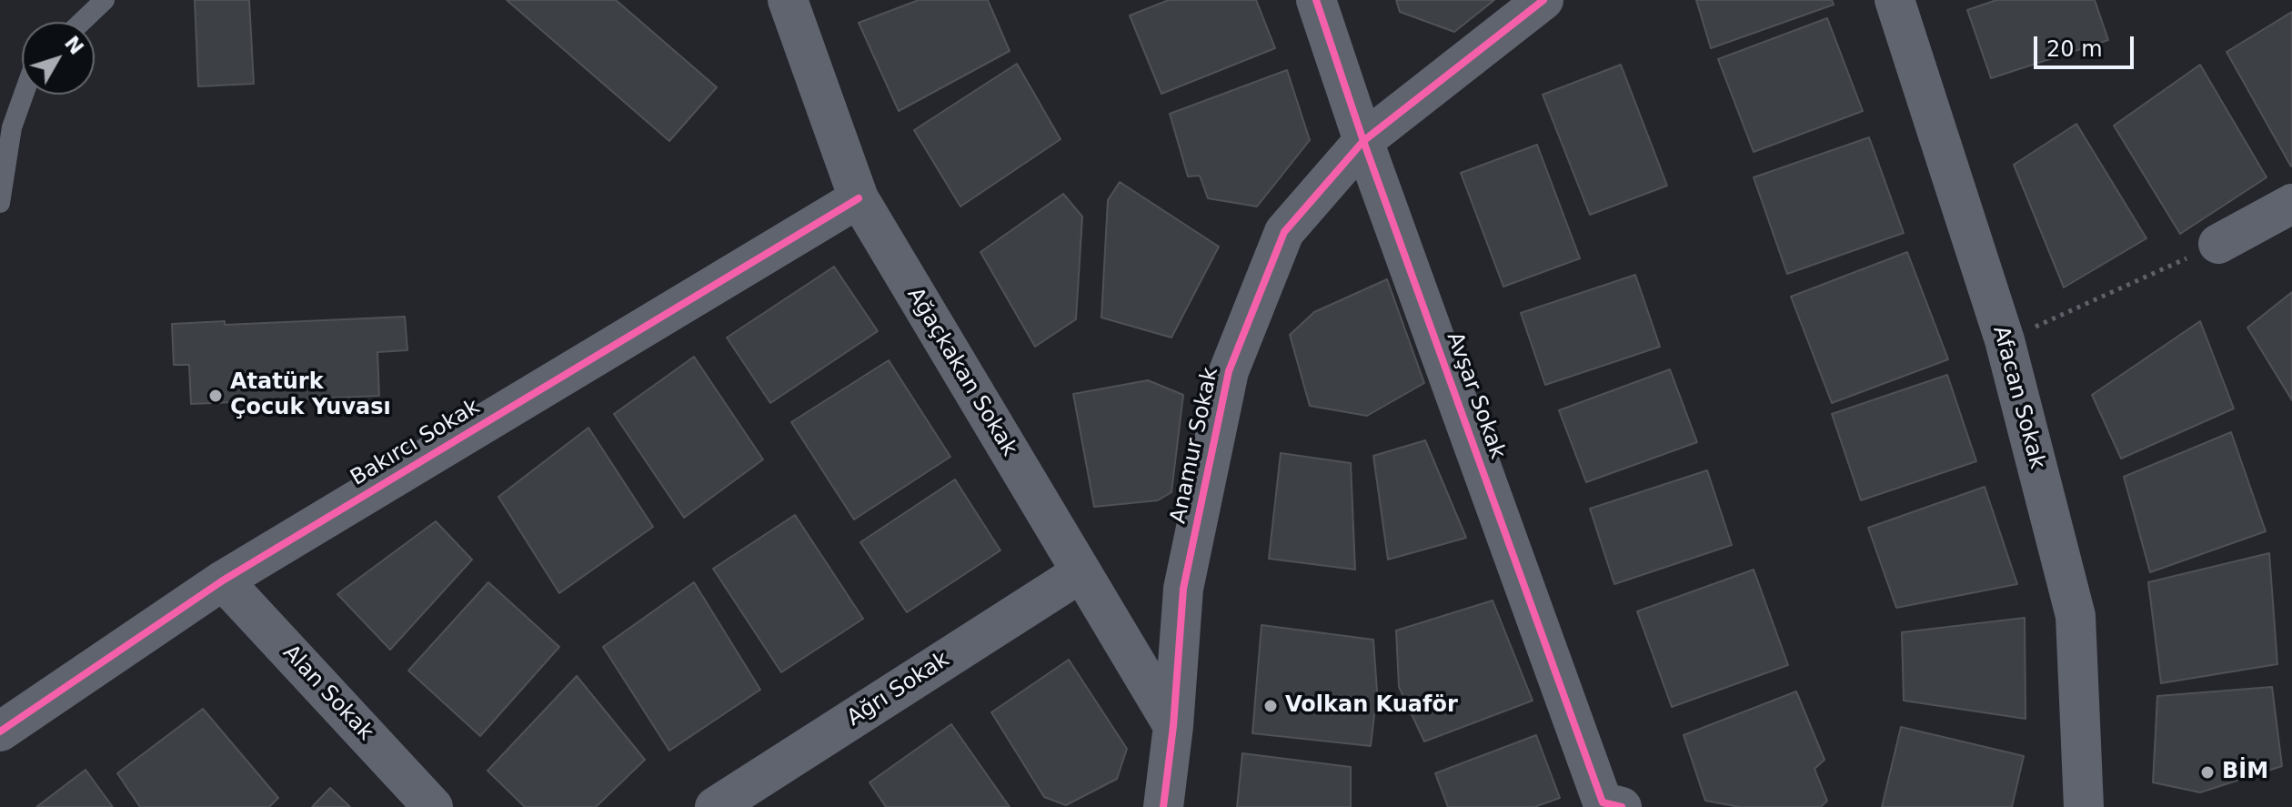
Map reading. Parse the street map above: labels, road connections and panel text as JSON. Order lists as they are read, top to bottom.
{
  "streets": {
    "street": [
      "Ağaçkakan Sokak",
      "Avşar Sokak",
      "Afacan Sokak",
      "Bakırcı Sokak",
      "Anamur Sokak",
      "Ağrı Sokak",
      "Alan Sokak"
    ]
  },
  "crossings": [
    ["Ağaçkakan Sokak", "Bakırcı Sokak"],
    ["Ağaçkakan Sokak", "Anamur Sokak"],
    ["Ağaçkakan Sokak", "Ağrı Sokak"],
    ["Avşar Sokak", "Anamur Sokak"],
    ["Bakırcı Sokak", "Alan Sokak"]
  ],
  "places": ["Atatürk Çocuk Yuvası", "Volkan Kuaför", "BİM"],
  "scale_bar": "20 m",
  "north": "top right"
}
